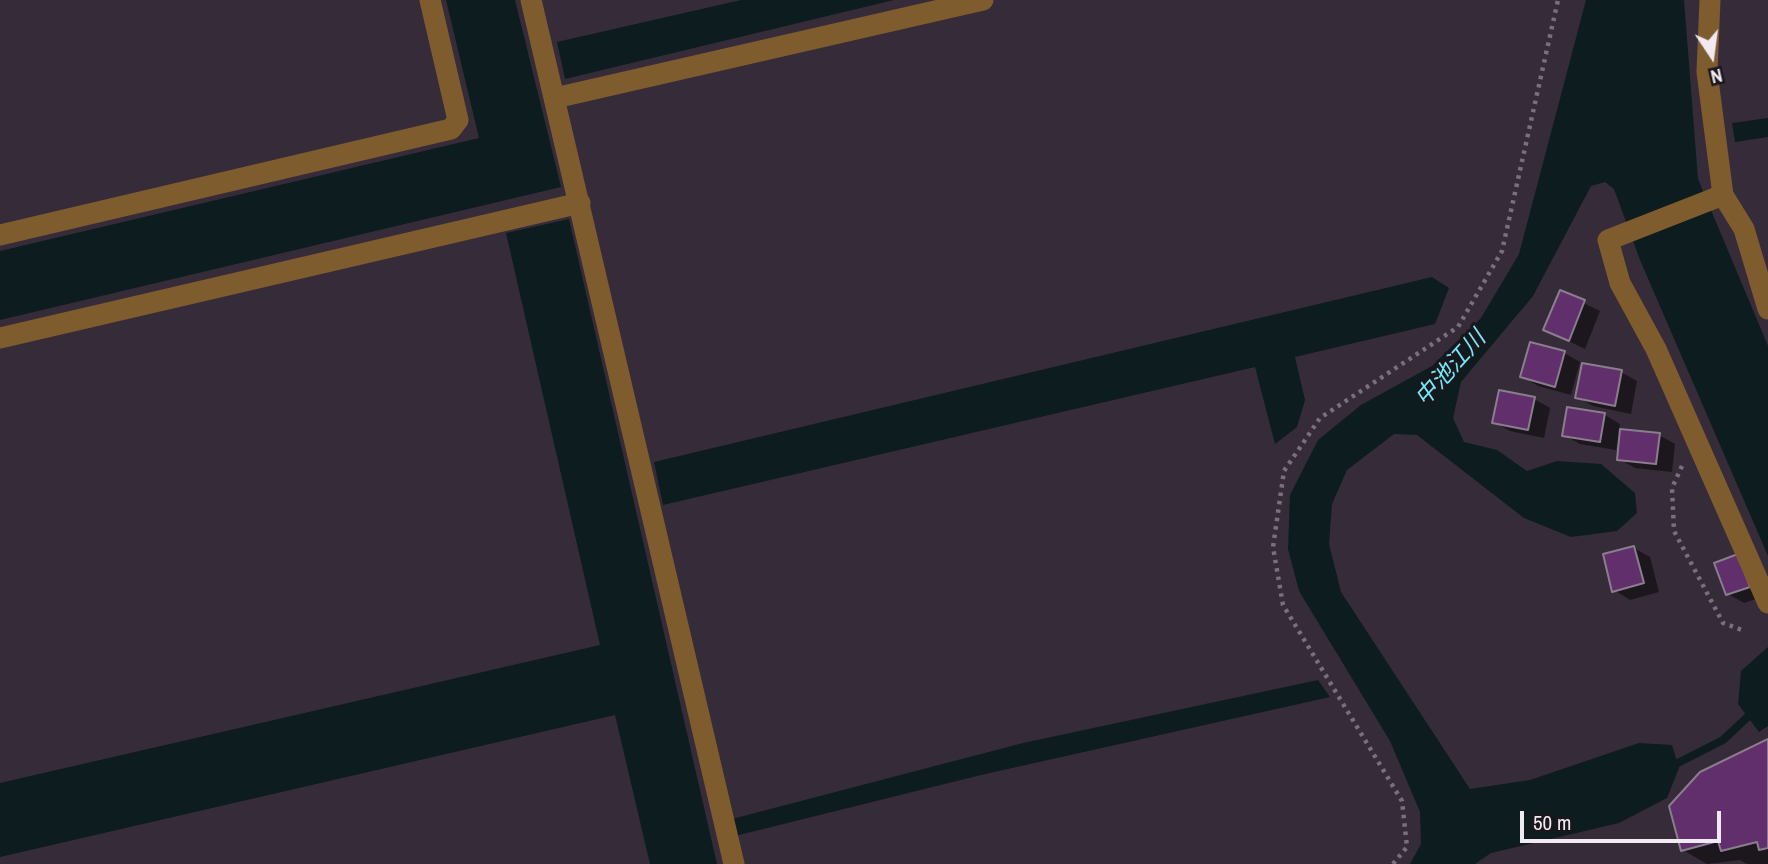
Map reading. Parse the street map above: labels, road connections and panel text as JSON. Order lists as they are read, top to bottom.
{
  "water": ["中池江川"],
  "scale_bar": "50 m",
  "north": "bottom"
}
